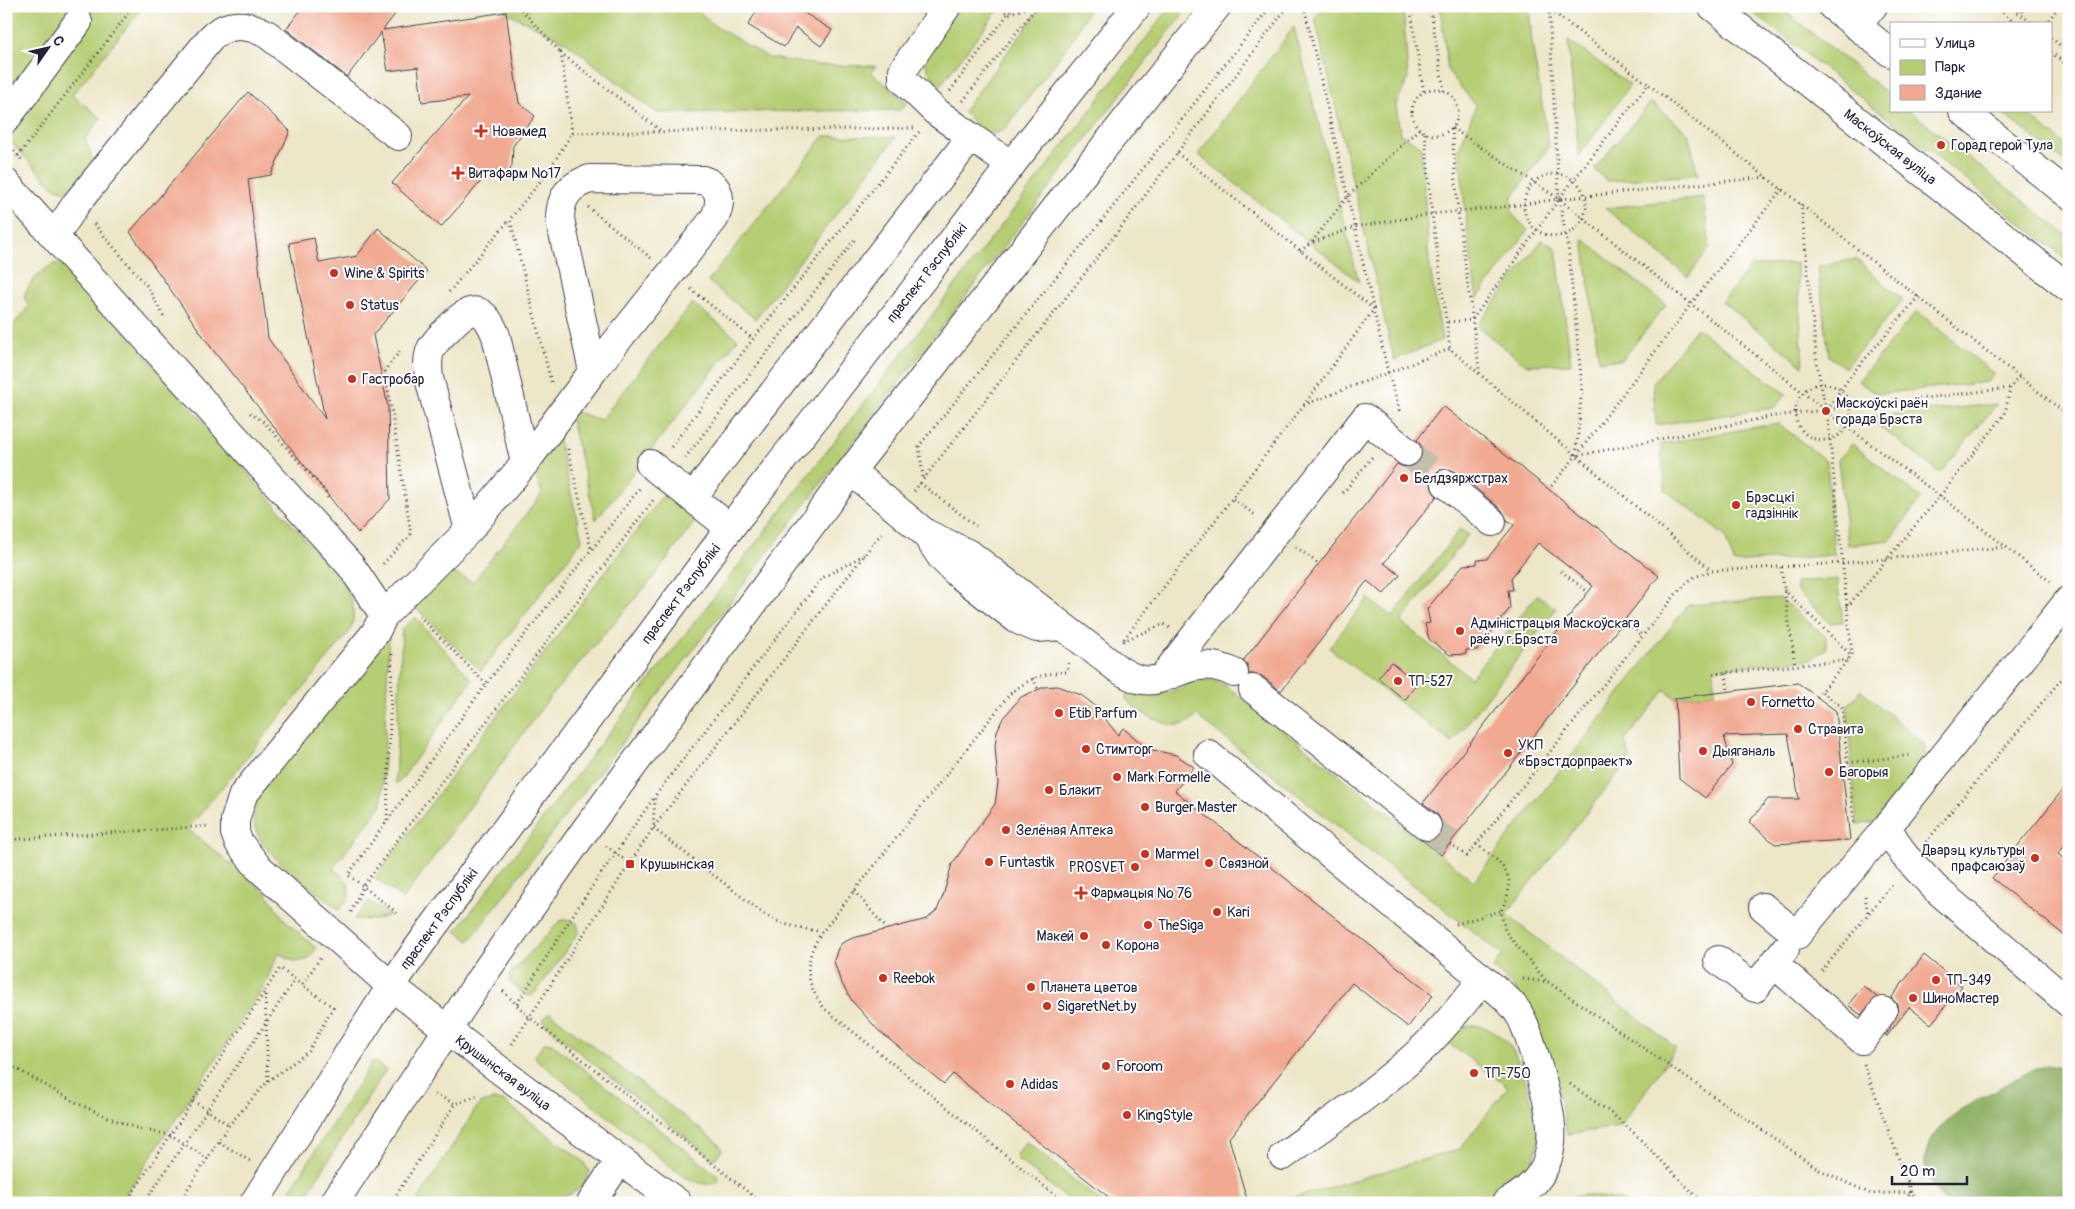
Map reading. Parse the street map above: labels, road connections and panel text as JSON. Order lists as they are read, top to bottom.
{
  "streets": {
    "main road": ["Маскоўская вуліца", "праспект Рэспублікі", "Крушынская вуліца"]
  },
  "crossings": [
    ["праспект Рэспублікі", "Крушынская вуліца"]
  ],
  "places": {
    "health": ["Новамед", "Витафарм №17", "Фармацыя № 76"],
    "other": [
      "Горад герой Тула",
      "Wine & Spirits",
      "Status",
      "Гастробар",
      "Маскоўскі раён горада Брэста",
      "Белдзяржстрах",
      "Брэсцкі гадзіннік",
      "Адміністрацыя Маскоўскага раёну г.Брэста",
      "ТП-527",
      "Fornetto",
      "Etib Parfum",
      "Стравита",
      "Стимторг",
      "Дыяганаль",
      "УКП «Брэстдорпраект»",
      "Багорыя",
      "Mark Formelle",
      "Блакит",
      "Burger Master",
      "Зелёная Аптека",
      "Marmel",
      "Дварэц культуры прафсаюзаў",
      "Funtastik",
      "Связной",
      "PROSVET",
      "Kari",
      "TheSiga",
      "Макей",
      "Корона",
      "Reebok",
      "ТП-349",
      "Планета цветов",
      "ШиноМастер",
      "SigaretNet.by",
      "Foroom",
      "ТП-750",
      "Adidas",
      "KingStyle"
    ],
    "transit": ["Крушынская"]
  },
  "legend": ["Улица", "Парк", "Здание"],
  "scale_bar": "20 m",
  "north": "top right"
}
